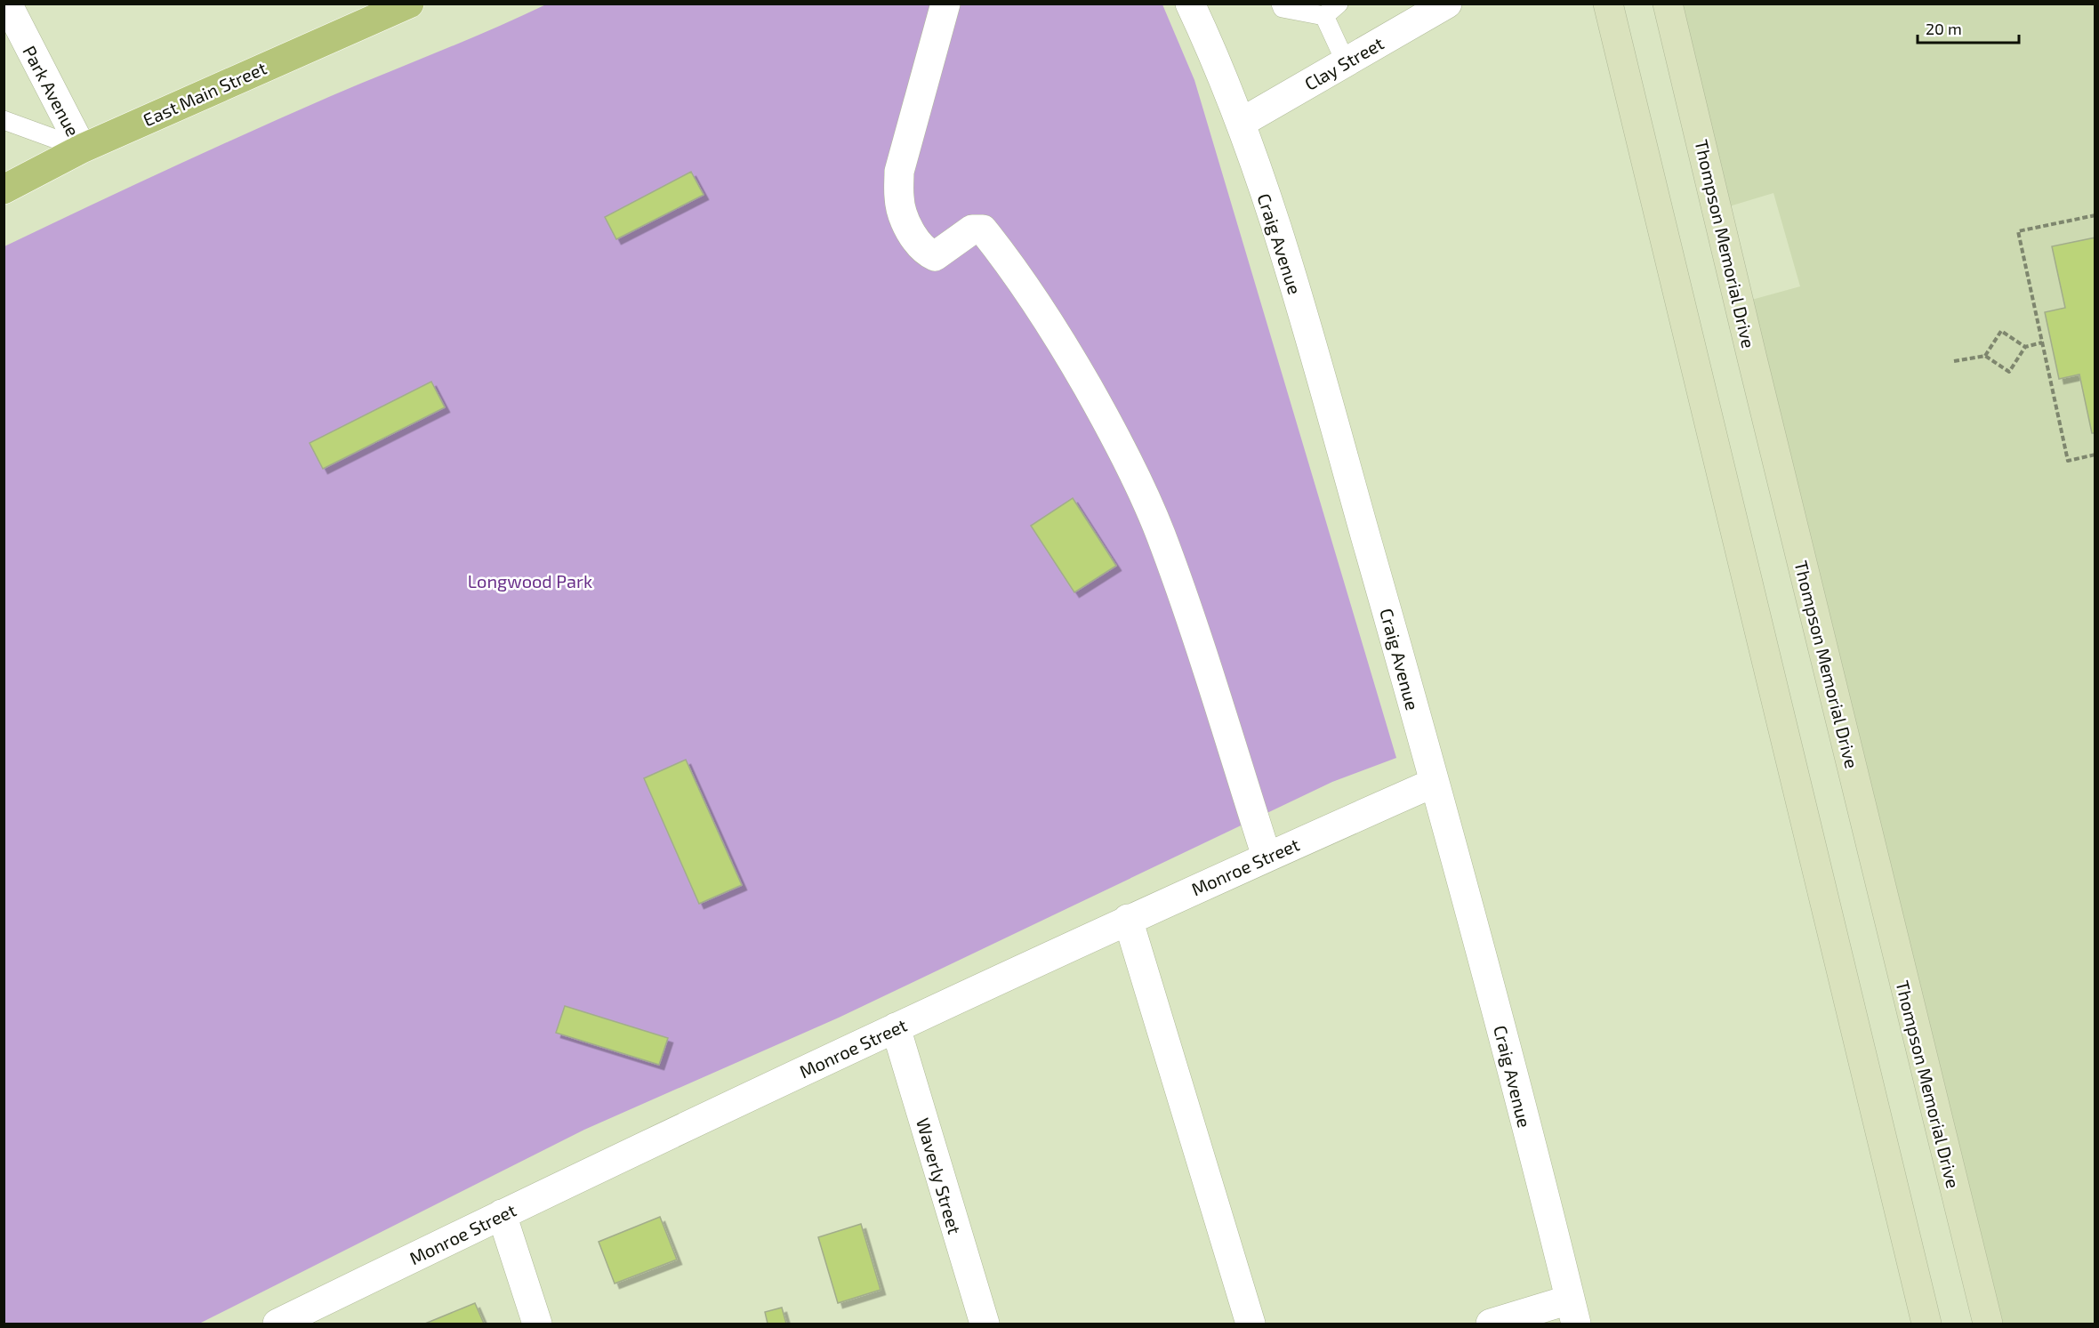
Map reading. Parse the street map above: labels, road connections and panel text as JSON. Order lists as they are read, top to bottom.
{
  "streets": {
    "main road": ["East Main Street", "Thompson Memorial Drive"],
    "street": [
      "Clay Street",
      "Park Avenue",
      "Craig Avenue",
      "Monroe Street",
      "Waverly Street"
    ]
  },
  "crossings": [
    ["Clay Street", "Craig Avenue"],
    ["Park Avenue", "East Main Street"],
    ["Craig Avenue", "Monroe Street"],
    ["Monroe Street", "Waverly Street"]
  ],
  "parks": ["Longwood Park"],
  "scale_bar": "20 m"
}
